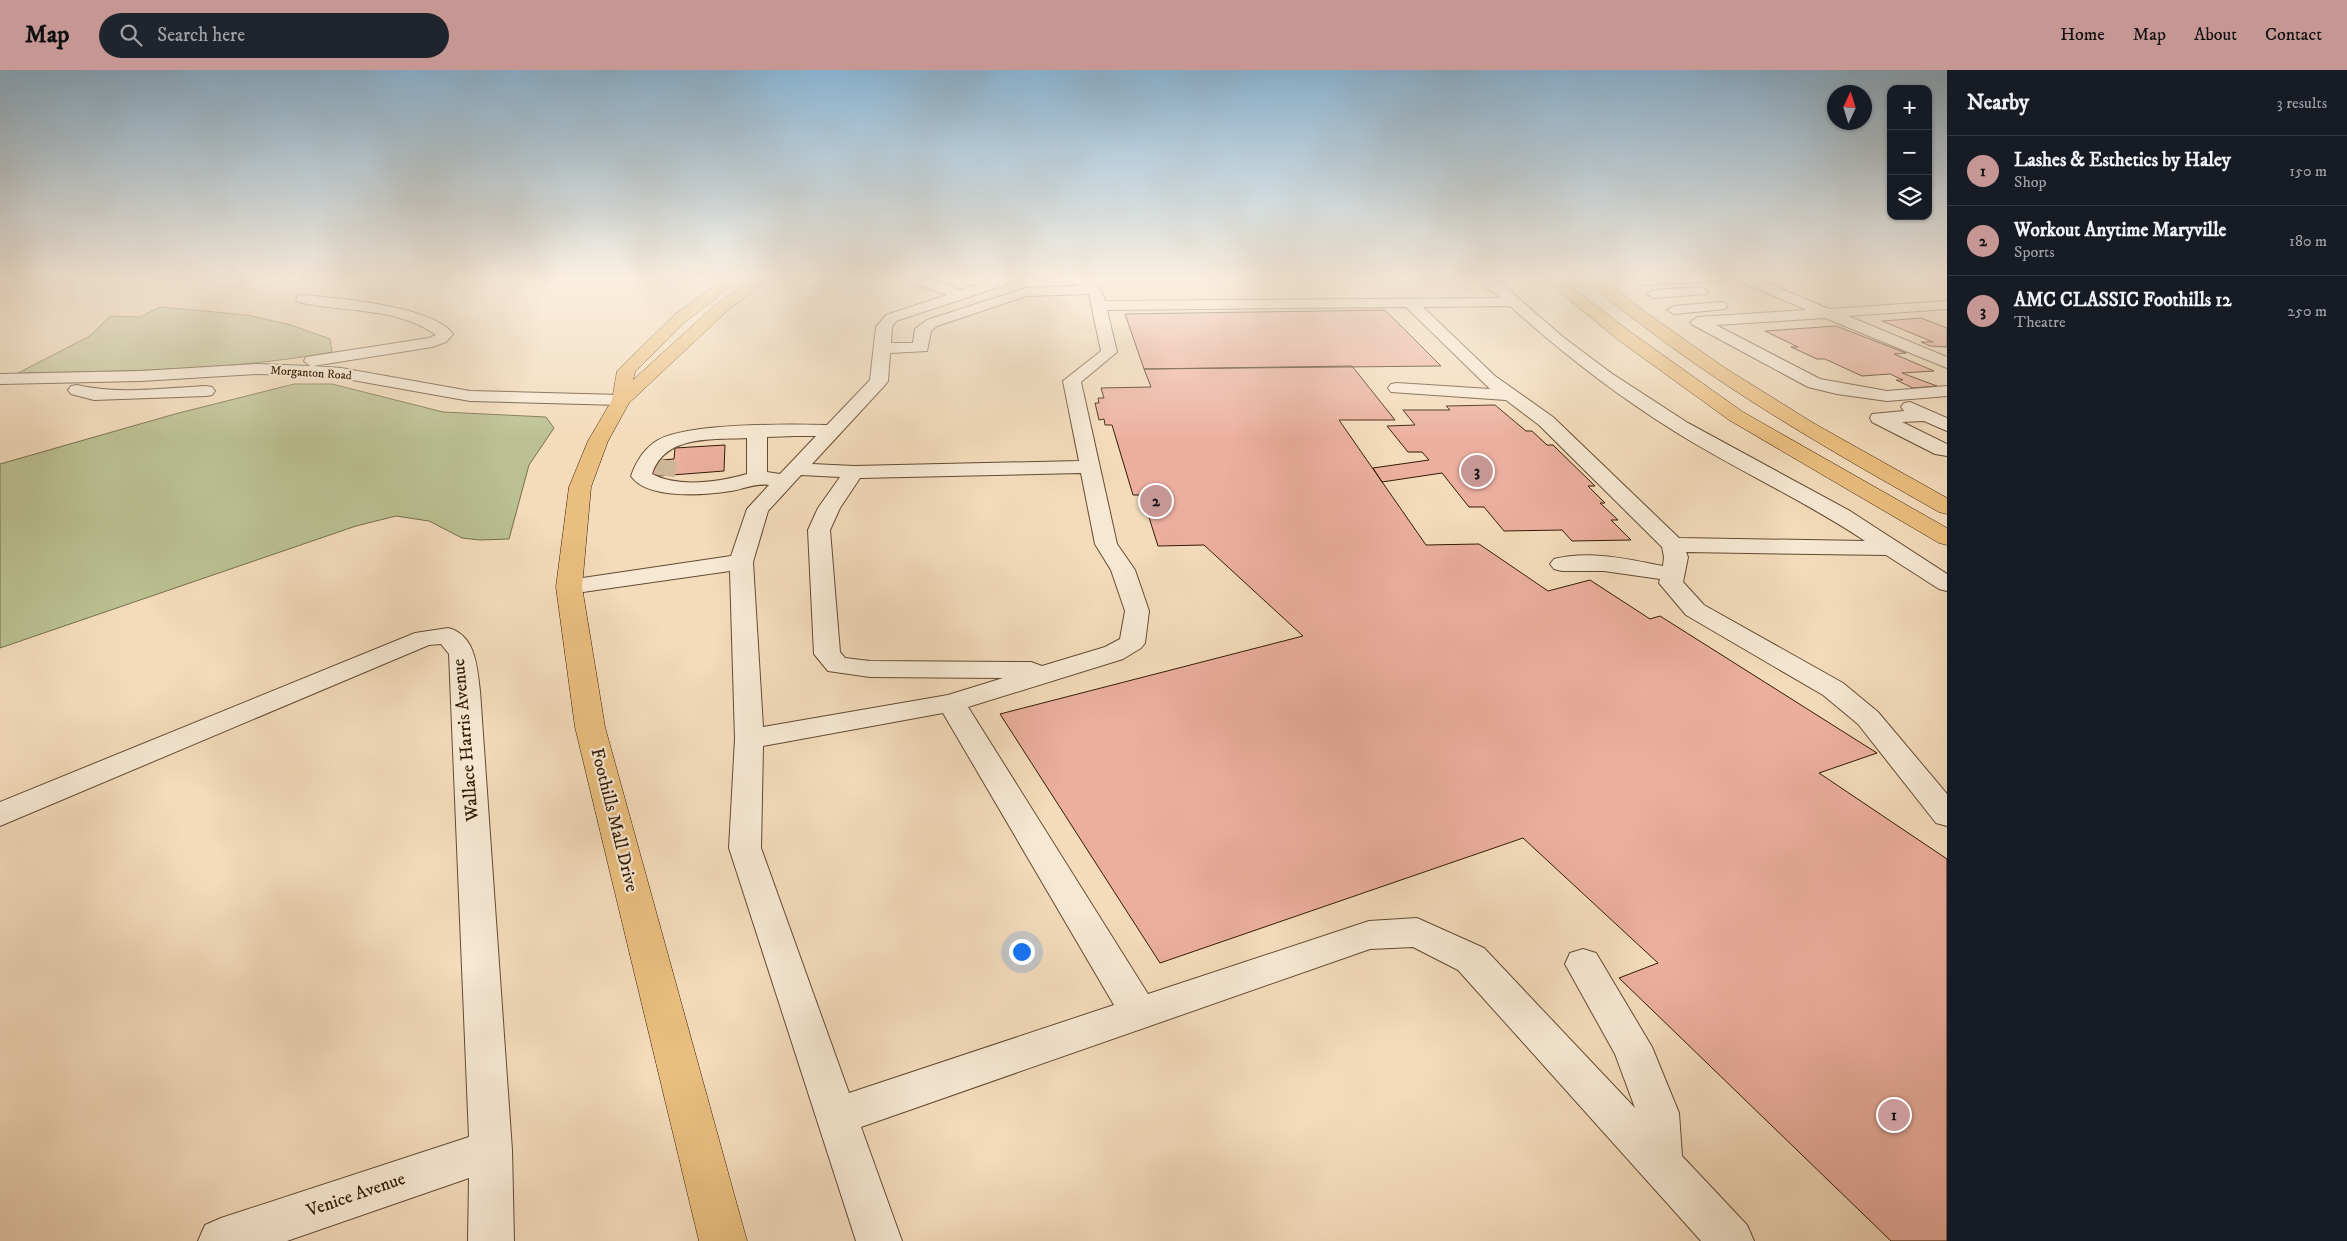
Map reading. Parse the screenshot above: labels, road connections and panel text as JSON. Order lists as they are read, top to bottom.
{
  "streets": {
    "main road": ["Foothills Mall Drive"],
    "street": ["Morganton Road", "Wallace Harris Avenue", "Venice Avenue"]
  },
  "crossings": [
    ["Morganton Road", "Foothills Mall Drive"],
    ["Wallace Harris Avenue", "Venice Avenue"]
  ],
  "north": "top",
  "page": {
    "header": "Map",
    "search": "Search here",
    "nav": [
      "Home",
      "Map",
      "About",
      "Contact"
    ],
    "heading": ["Nearby", "3 results"],
    "map_buttons": ["+", "−"],
    "list": [
      {
        "mark": "1",
        "name": "Lashes & Esthetics by Haley",
        "note": "Shop",
        "value": "150 m"
      },
      {
        "mark": "2",
        "name": "Workout Anytime Maryville",
        "note": "Sports",
        "value": "180 m"
      },
      {
        "mark": "3",
        "name": "AMC CLASSIC Foothills 12",
        "note": "Theatre",
        "value": "250 m"
      }
    ],
    "pins": ["3", "2", "1"]
  }
}
